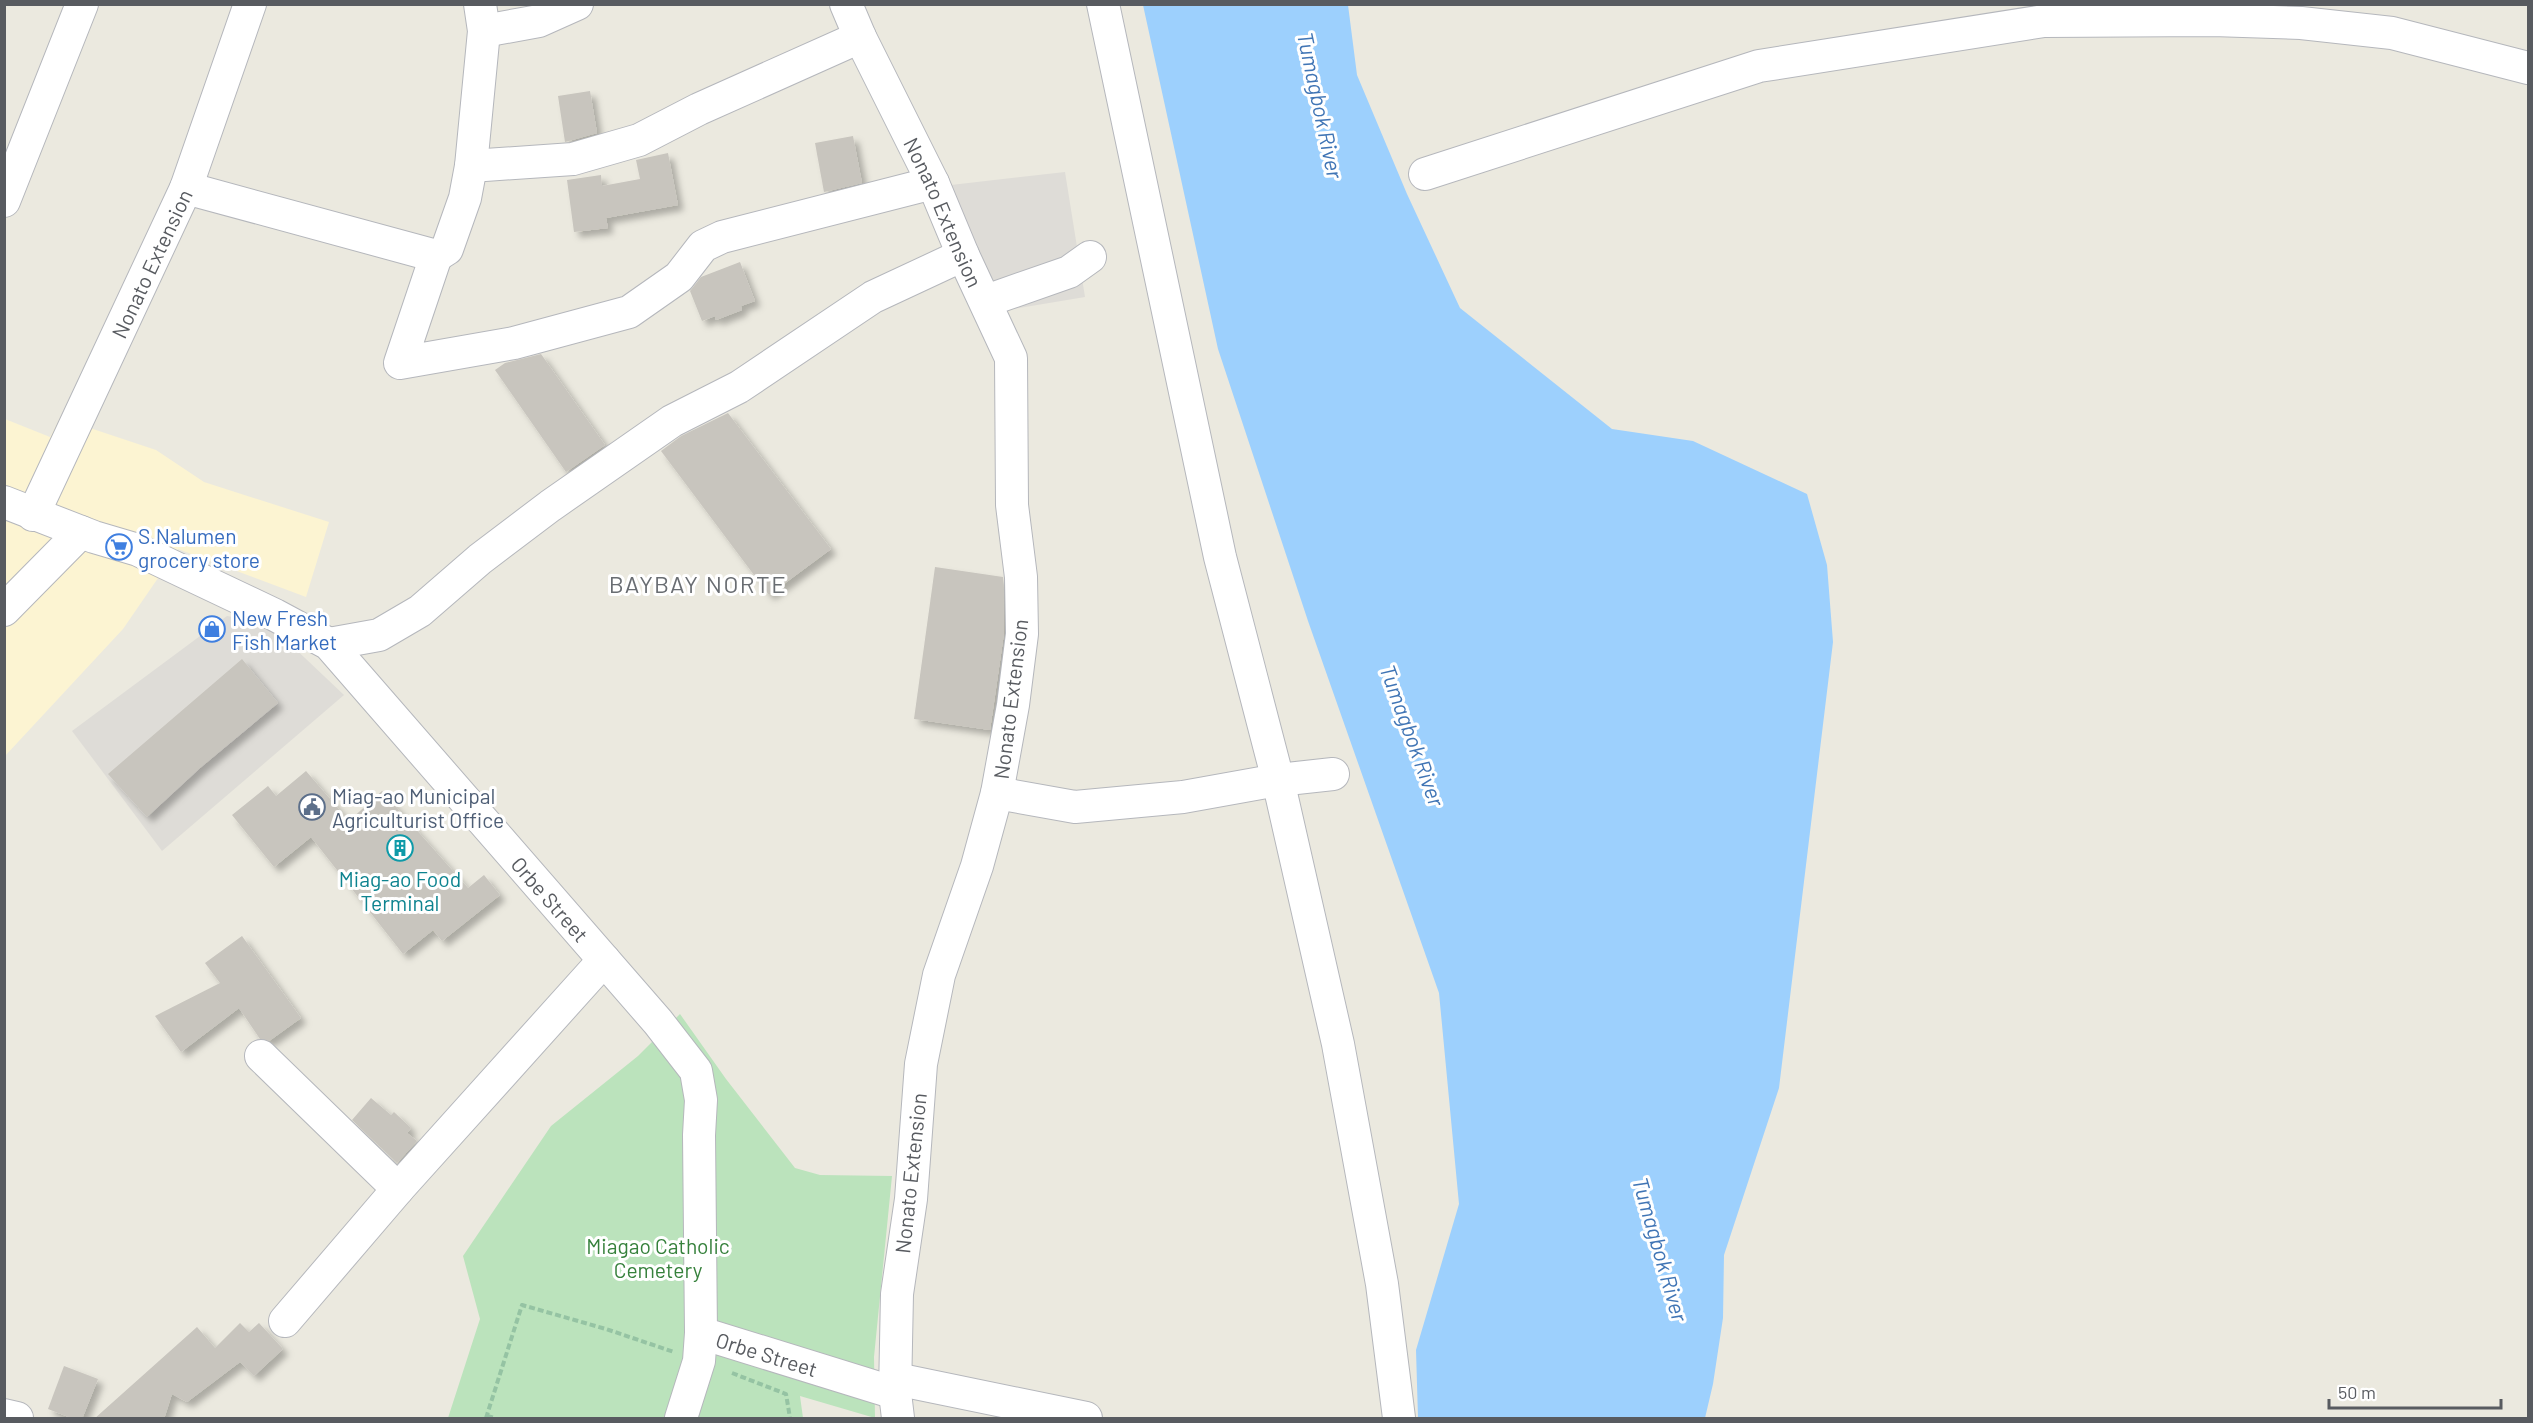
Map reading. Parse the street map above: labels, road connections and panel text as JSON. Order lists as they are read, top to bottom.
{
  "streets": {
    "street": ["Nonato Extension", "Orbe Street"]
  },
  "crossings": [
    ["Nonato Extension", "Orbe Street"]
  ],
  "districts": ["BAYBAY NORTE"],
  "water": ["Tumagbok River"],
  "parks": ["Miagao Catholic Cemetery"],
  "places": {
    "supermarket": ["S.Nalumen grocery store"],
    "shop": ["New Fresh Fish Market"],
    "public building": ["Miag-ao Municipal Agriculturist Office"],
    "building": ["Miag-ao Food Terminal"]
  },
  "scale_bar": "50 m"
}
